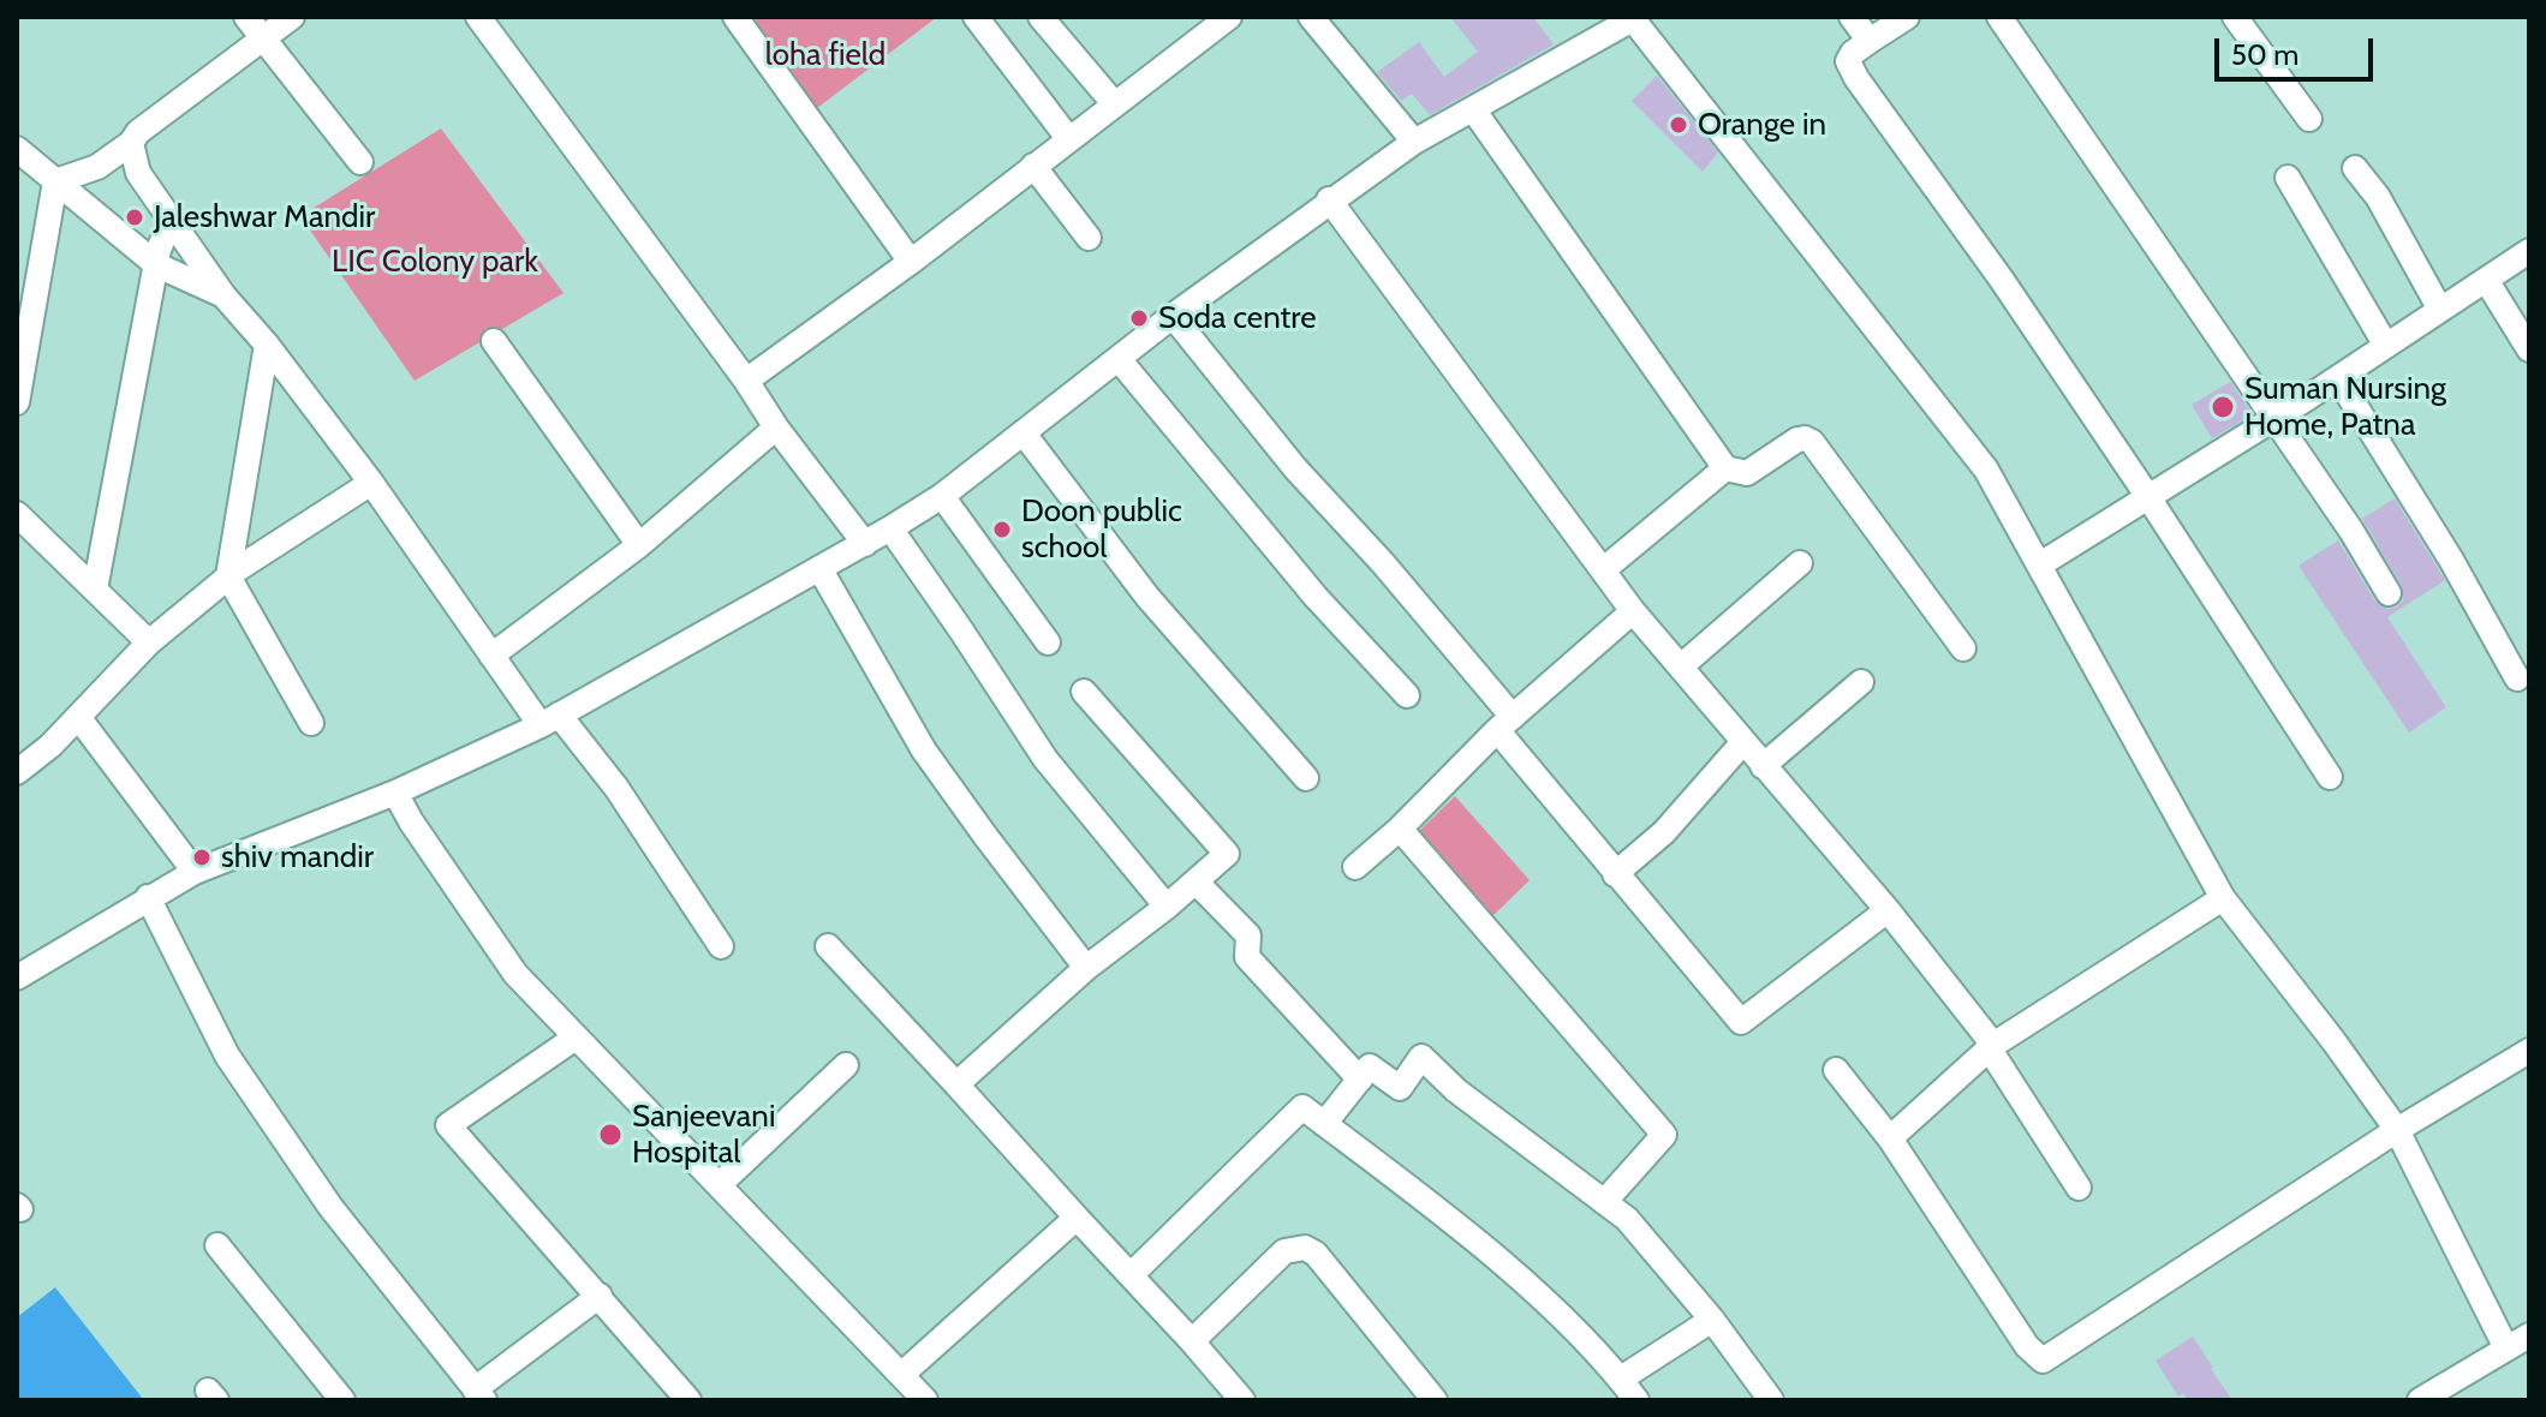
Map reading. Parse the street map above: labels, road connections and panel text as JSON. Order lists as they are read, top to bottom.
{
  "parks": ["loha field", "LIC Colony park"],
  "places": [
    "Orange in",
    "Jaleshwar Mandir",
    "Soda centre",
    "Suman Nursing Home, Patna",
    "Doon public school",
    "shiv mandir",
    "Sanjeevani Hospital"
  ],
  "scale_bar": "50 m"
}
